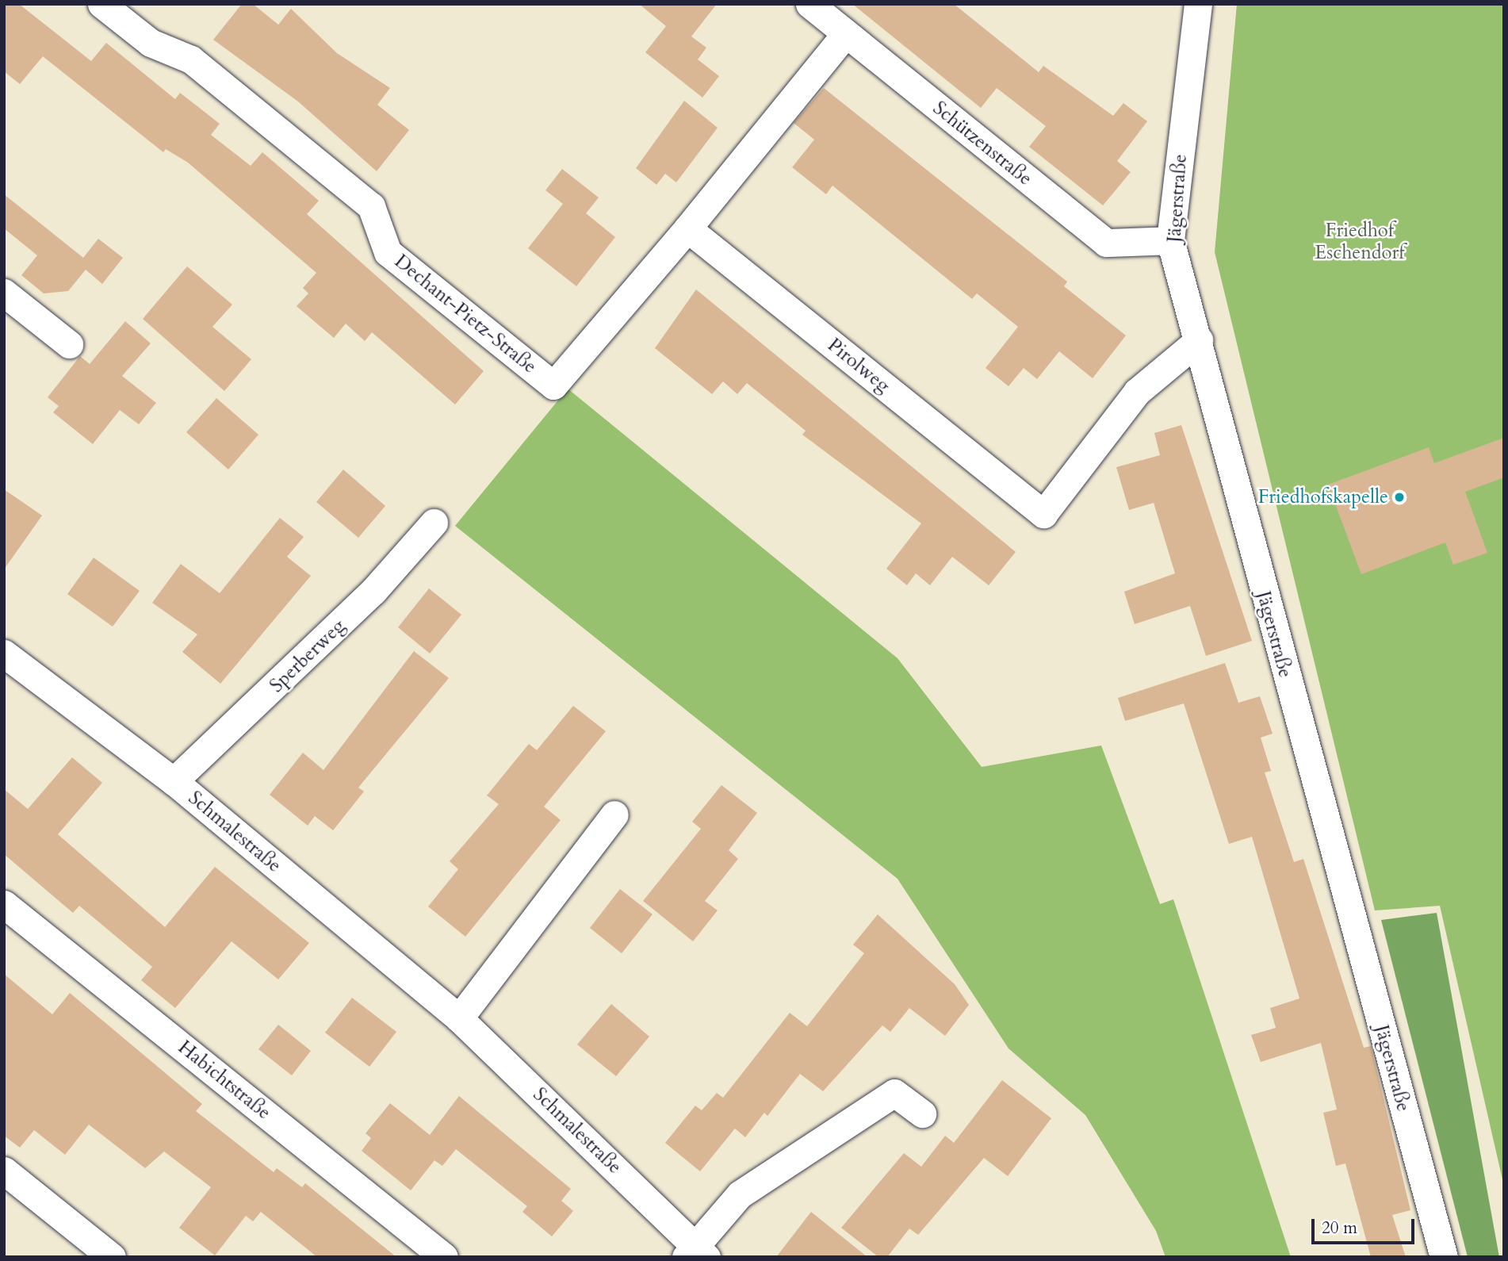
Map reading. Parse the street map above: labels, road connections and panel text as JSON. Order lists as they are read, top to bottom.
{
  "streets": {
    "street": [
      "Schützenstraße",
      "Jägerstraße",
      "Dechant-Pietz-Straße",
      "Pirolweg",
      "Sperberweg",
      "Schmalestraße",
      "Habichtstraße"
    ]
  },
  "crossings": [
    ["Schützenstraße", "Jägerstraße"],
    ["Jägerstraße", "Pirolweg"],
    ["Dechant-Pietz-Straße", "Pirolweg"],
    ["Sperberweg", "Schmalestraße"]
  ],
  "parks": ["Friedhof Eschendorf"],
  "places": ["Friedhofskapelle"],
  "scale_bar": "20 m"
}
